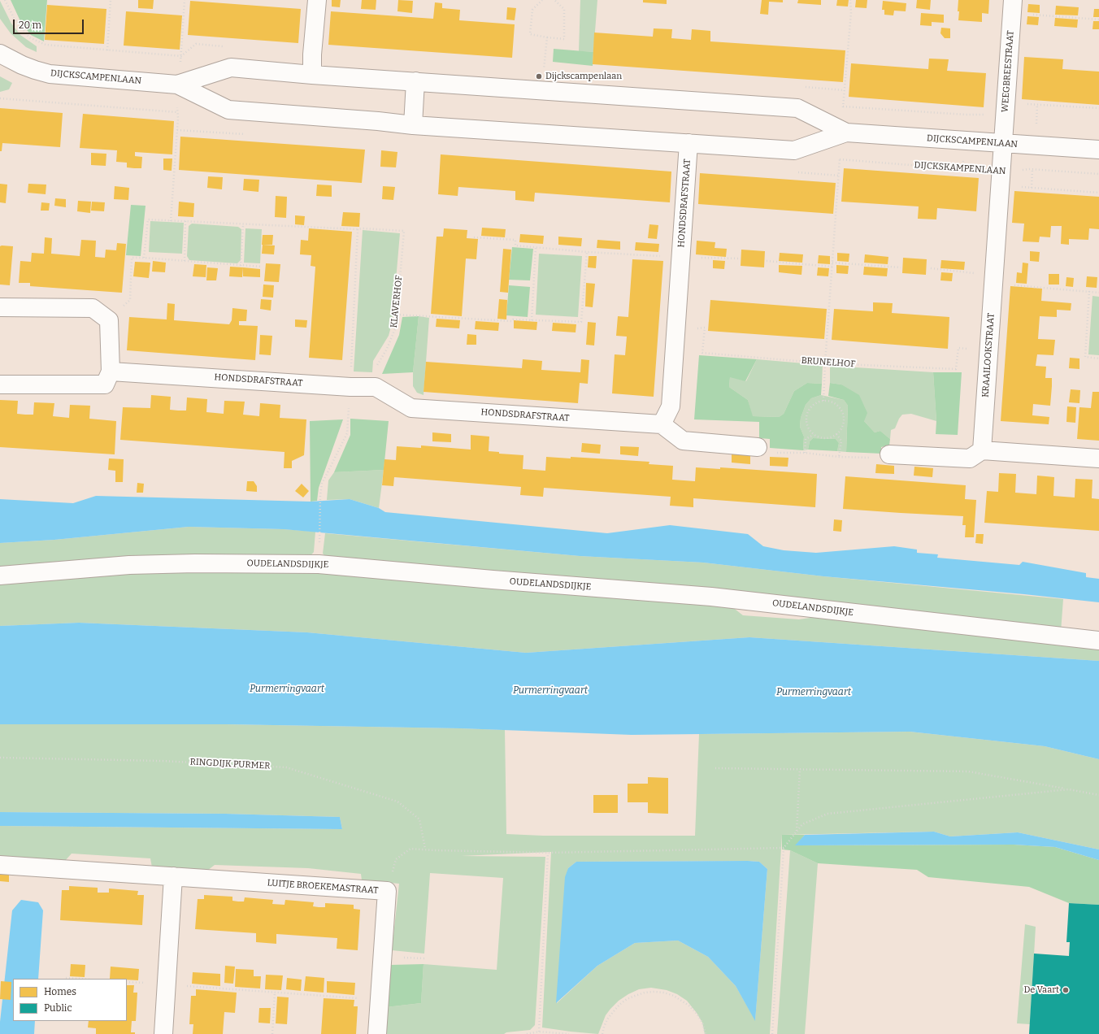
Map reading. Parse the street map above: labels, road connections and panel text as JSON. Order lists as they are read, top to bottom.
{
  "streets": {
    "street": [
      "WEEGBREESTRAAT",
      "DIJCKSCAMPENLAAN",
      "HONDSDRAFSTRAAT",
      "KRAAILOOKSTRAAT",
      "OUDELANDSDIJKJE",
      "LUITJE BROEKEMASTRAAT"
    ],
    "path": [
      "DIJCKSKAMPENLAAN",
      "KLAVERHOF",
      "BRUNELHOF",
      "RINGDIJK PURMER"
    ]
  },
  "crossings": [
    ["WEEGBREESTRAAT", "DIJCKSCAMPENLAAN"],
    ["WEEGBREESTRAAT", "KRAAILOOKSTRAAT"],
    ["DIJCKSCAMPENLAAN", "HONDSDRAFSTRAAT"],
    ["DIJCKSCAMPENLAAN", "KRAAILOOKSTRAAT"],
    ["DIJCKSKAMPENLAAN", "KRAAILOOKSTRAAT"],
    ["HONDSDRAFSTRAAT", "KLAVERHOF"],
    ["HONDSDRAFSTRAAT", "BRUNELHOF"],
    ["KRAAILOOKSTRAAT", "BRUNELHOF"]
  ],
  "water": ["Purmerringvaart"],
  "places": ["Dijckscampenlaan", "De Vaart"],
  "legend": ["Homes", "Public"],
  "scale_bar": "20 m"
}
